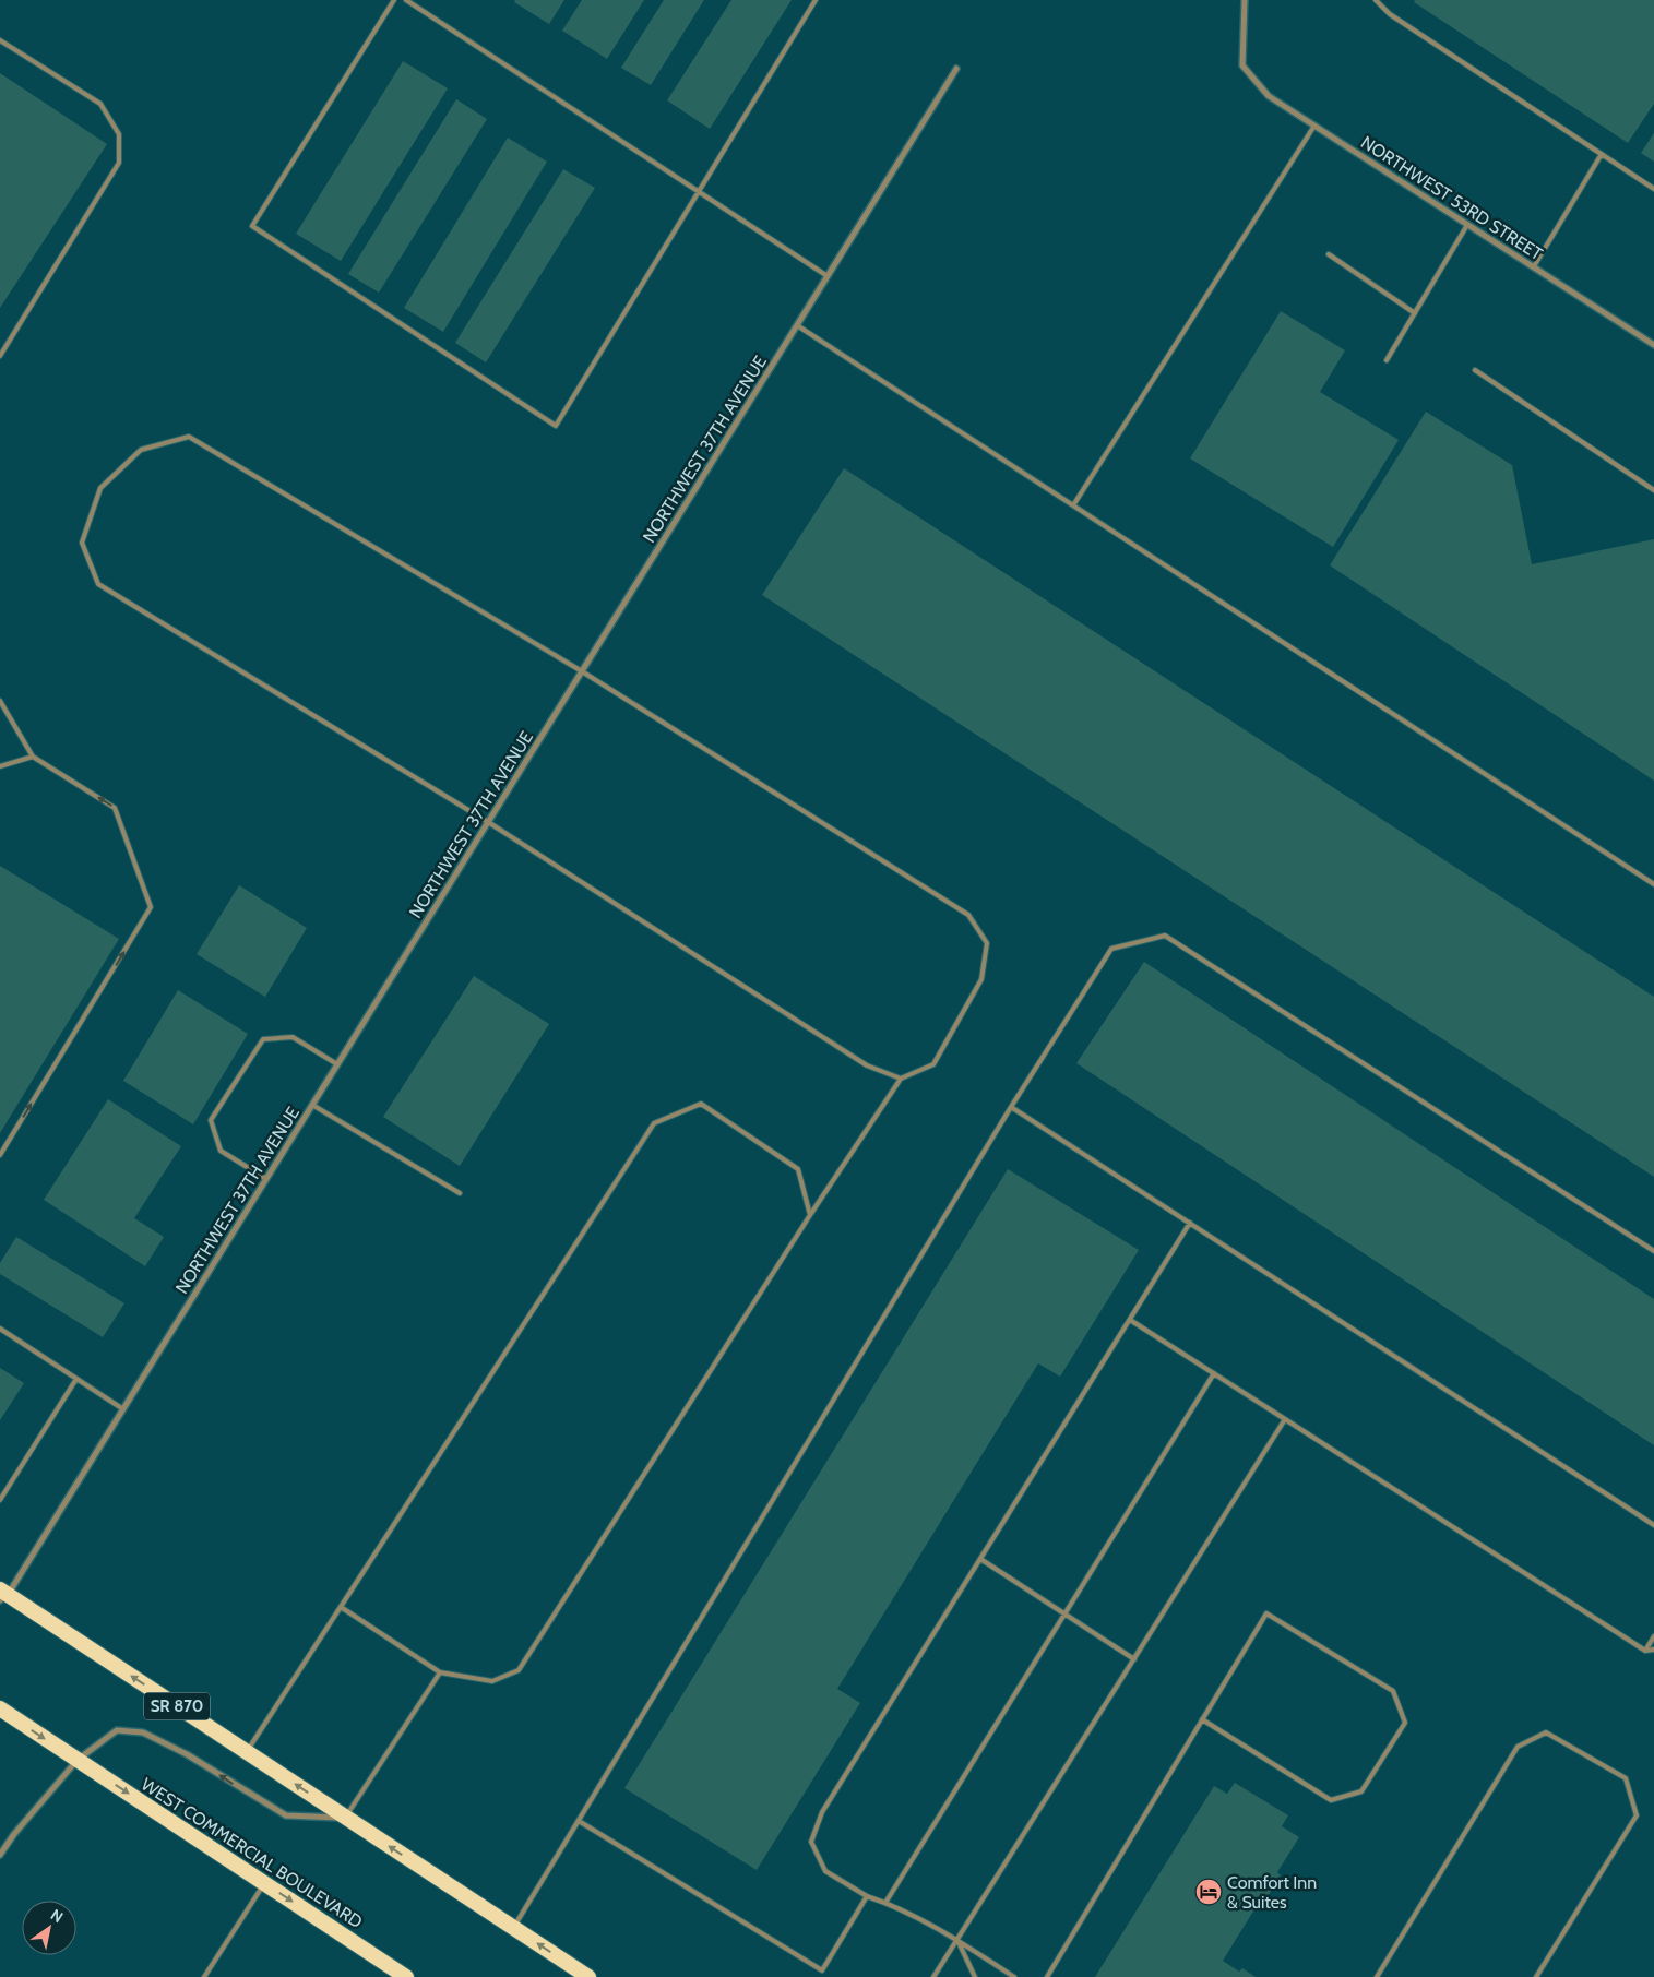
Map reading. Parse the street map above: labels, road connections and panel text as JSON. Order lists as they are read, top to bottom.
{
  "streets": {
    "highway": ["SR 870", "WEST COMMERCIAL BOULEVARD"],
    "street": ["NORTHWEST 53RD STREET", "NORTHWEST 37TH AVENUE"]
  },
  "crossings": [
    ["NORTHWEST 37TH AVENUE", "SR 870"]
  ],
  "places": {
    "hotel": ["Comfort Inn & Suites"]
  },
  "north": "top right"
}
